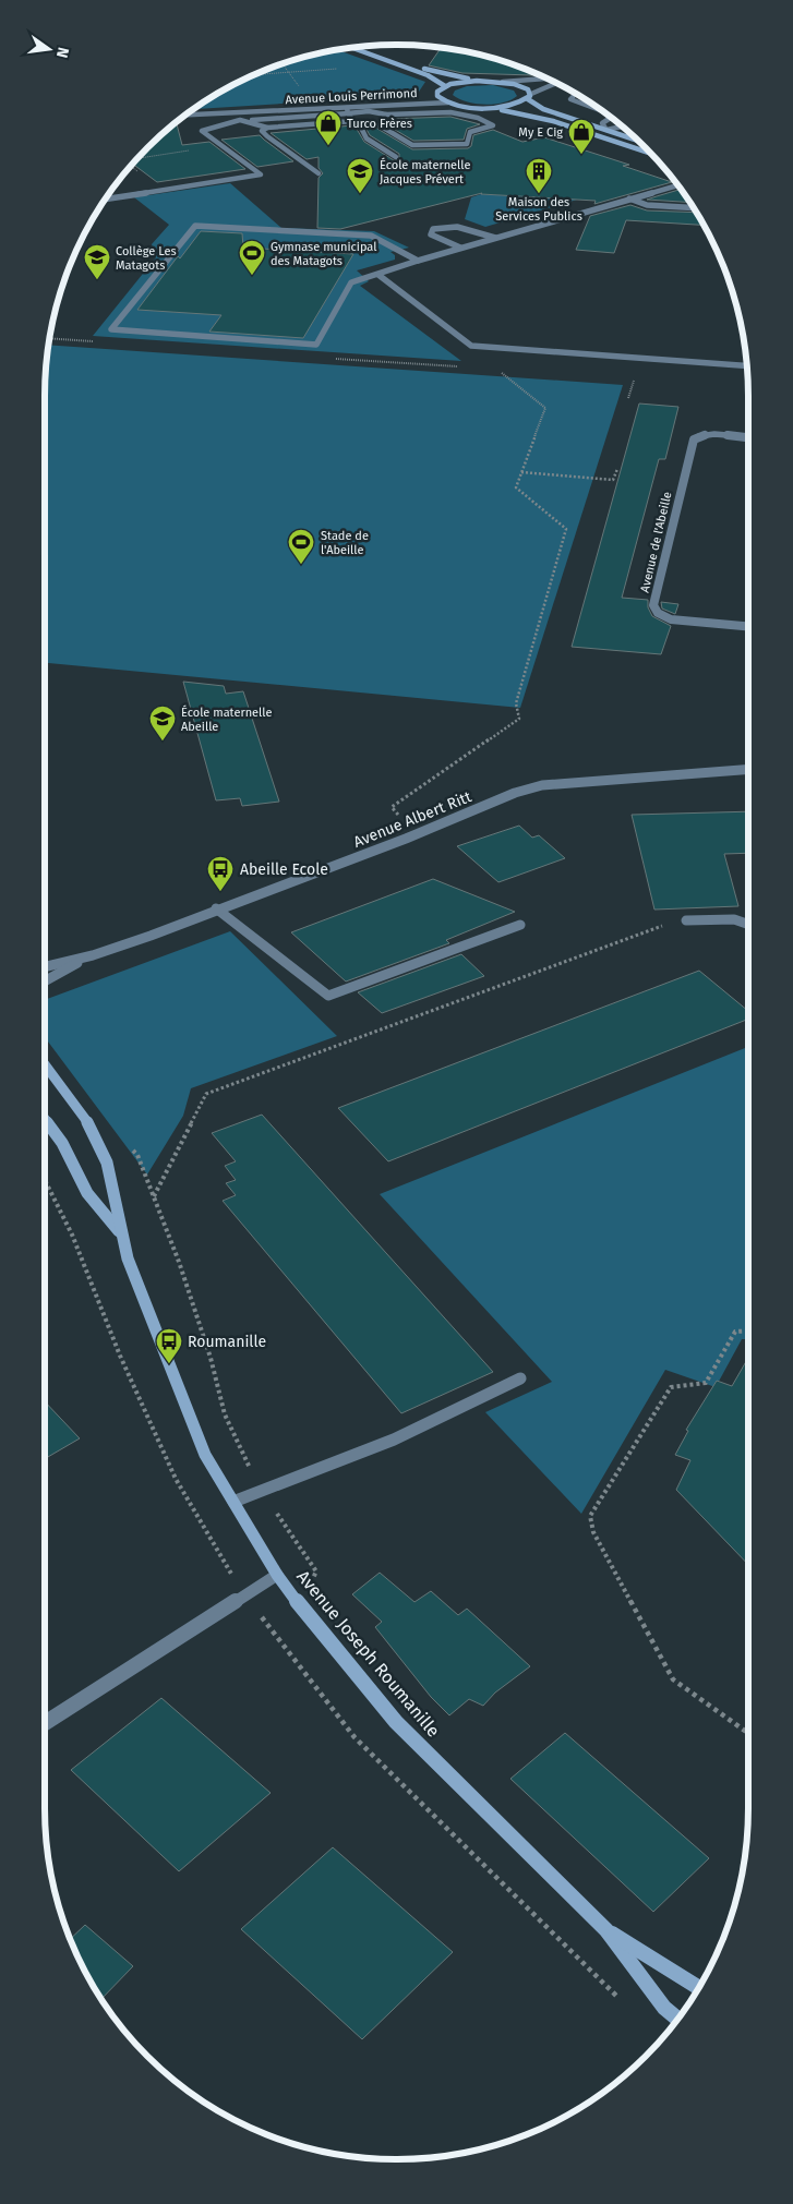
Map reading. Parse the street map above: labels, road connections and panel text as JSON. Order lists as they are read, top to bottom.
{
  "streets": {
    "main road": ["Avenue Joseph Roumanille"],
    "street": ["Avenue Louis Perrimond", "Avenue de l'Abeille", "Avenue Albert Ritt"]
  },
  "places": {
    "shop": ["Turco Frères", "My E Cig"],
    "school or university": ["École maternelle Jacques Prévert", "Collège Les Matagots", "École maternelle Abeille"],
    "building": ["Maison des Services Publics"],
    "sports": ["Gymnase municipal des Matagots", "Stade de l'Abeille"],
    "bus stop": ["Abeille Ecole", "Roumanille"]
  },
  "north": "right"
}
